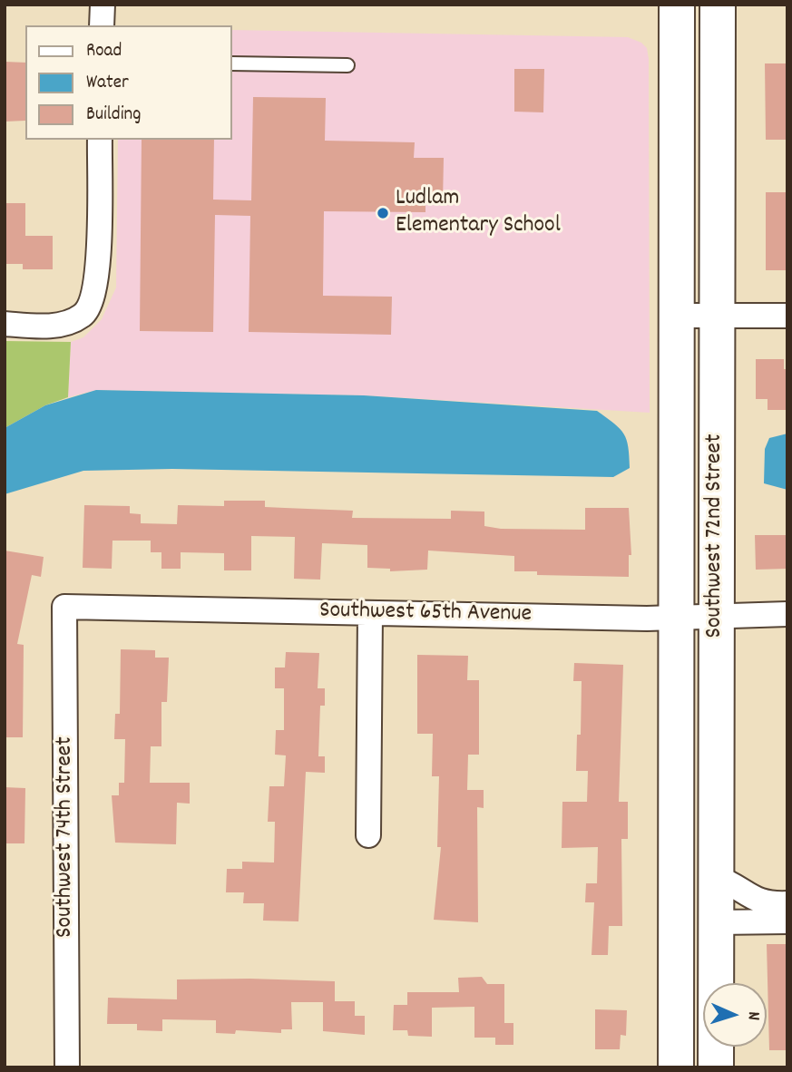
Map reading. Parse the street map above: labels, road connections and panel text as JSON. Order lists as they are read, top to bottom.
{
  "streets": {
    "main road": ["Southwest 72nd Street"],
    "street": ["Southwest 65th Avenue", "Southwest 74th Street"]
  },
  "crossings": [
    ["Southwest 72nd Street", "Southwest 65th Avenue"],
    ["Southwest 65th Avenue", "Southwest 74th Street"]
  ],
  "places": ["Ludlam Elementary School"],
  "legend": ["Road", "Water", "Building"],
  "north": "right"
}
